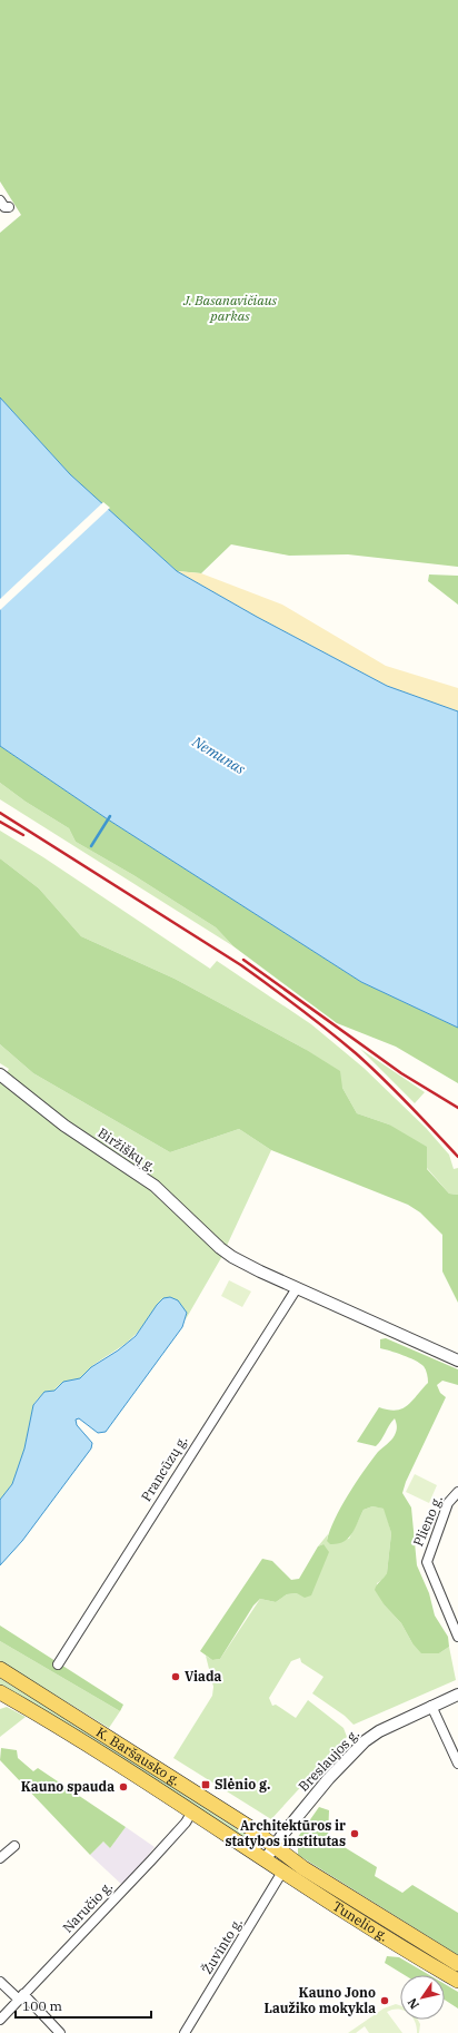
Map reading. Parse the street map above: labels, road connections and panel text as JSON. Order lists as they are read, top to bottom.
{
  "streets": {
    "main road": ["K. Baršausko g.", "Tunelio g."],
    "street": [
      "Biržiškų g.",
      "Prancūzų g.",
      "Plieno g.",
      "Breslaujos g.",
      "Naručio g.",
      "Žuvinto g."
    ]
  },
  "crossings": [
    ["Biržiškų g.", "Prancūzų g."],
    ["K. Baršausko g.", "Breslaujos g."],
    ["K. Baršausko g.", "Naručio g."],
    ["K. Baršausko g.", "Tunelio g."],
    ["Breslaujos g.", "Tunelio g."],
    ["Tunelio g.", "Žuvinto g."]
  ],
  "water": ["Nemunas"],
  "parks": ["J. Basanavičiaus parkas"],
  "places": {
    "other": [
      "Viada",
      "Kauno spauda",
      "Architektūros ir statybos institutas",
      "Kauno Jono Laužiko mokykla"
    ],
    "transit": ["Slėnio g."]
  },
  "scale_bar": "100 m",
  "north": "bottom left"
}
